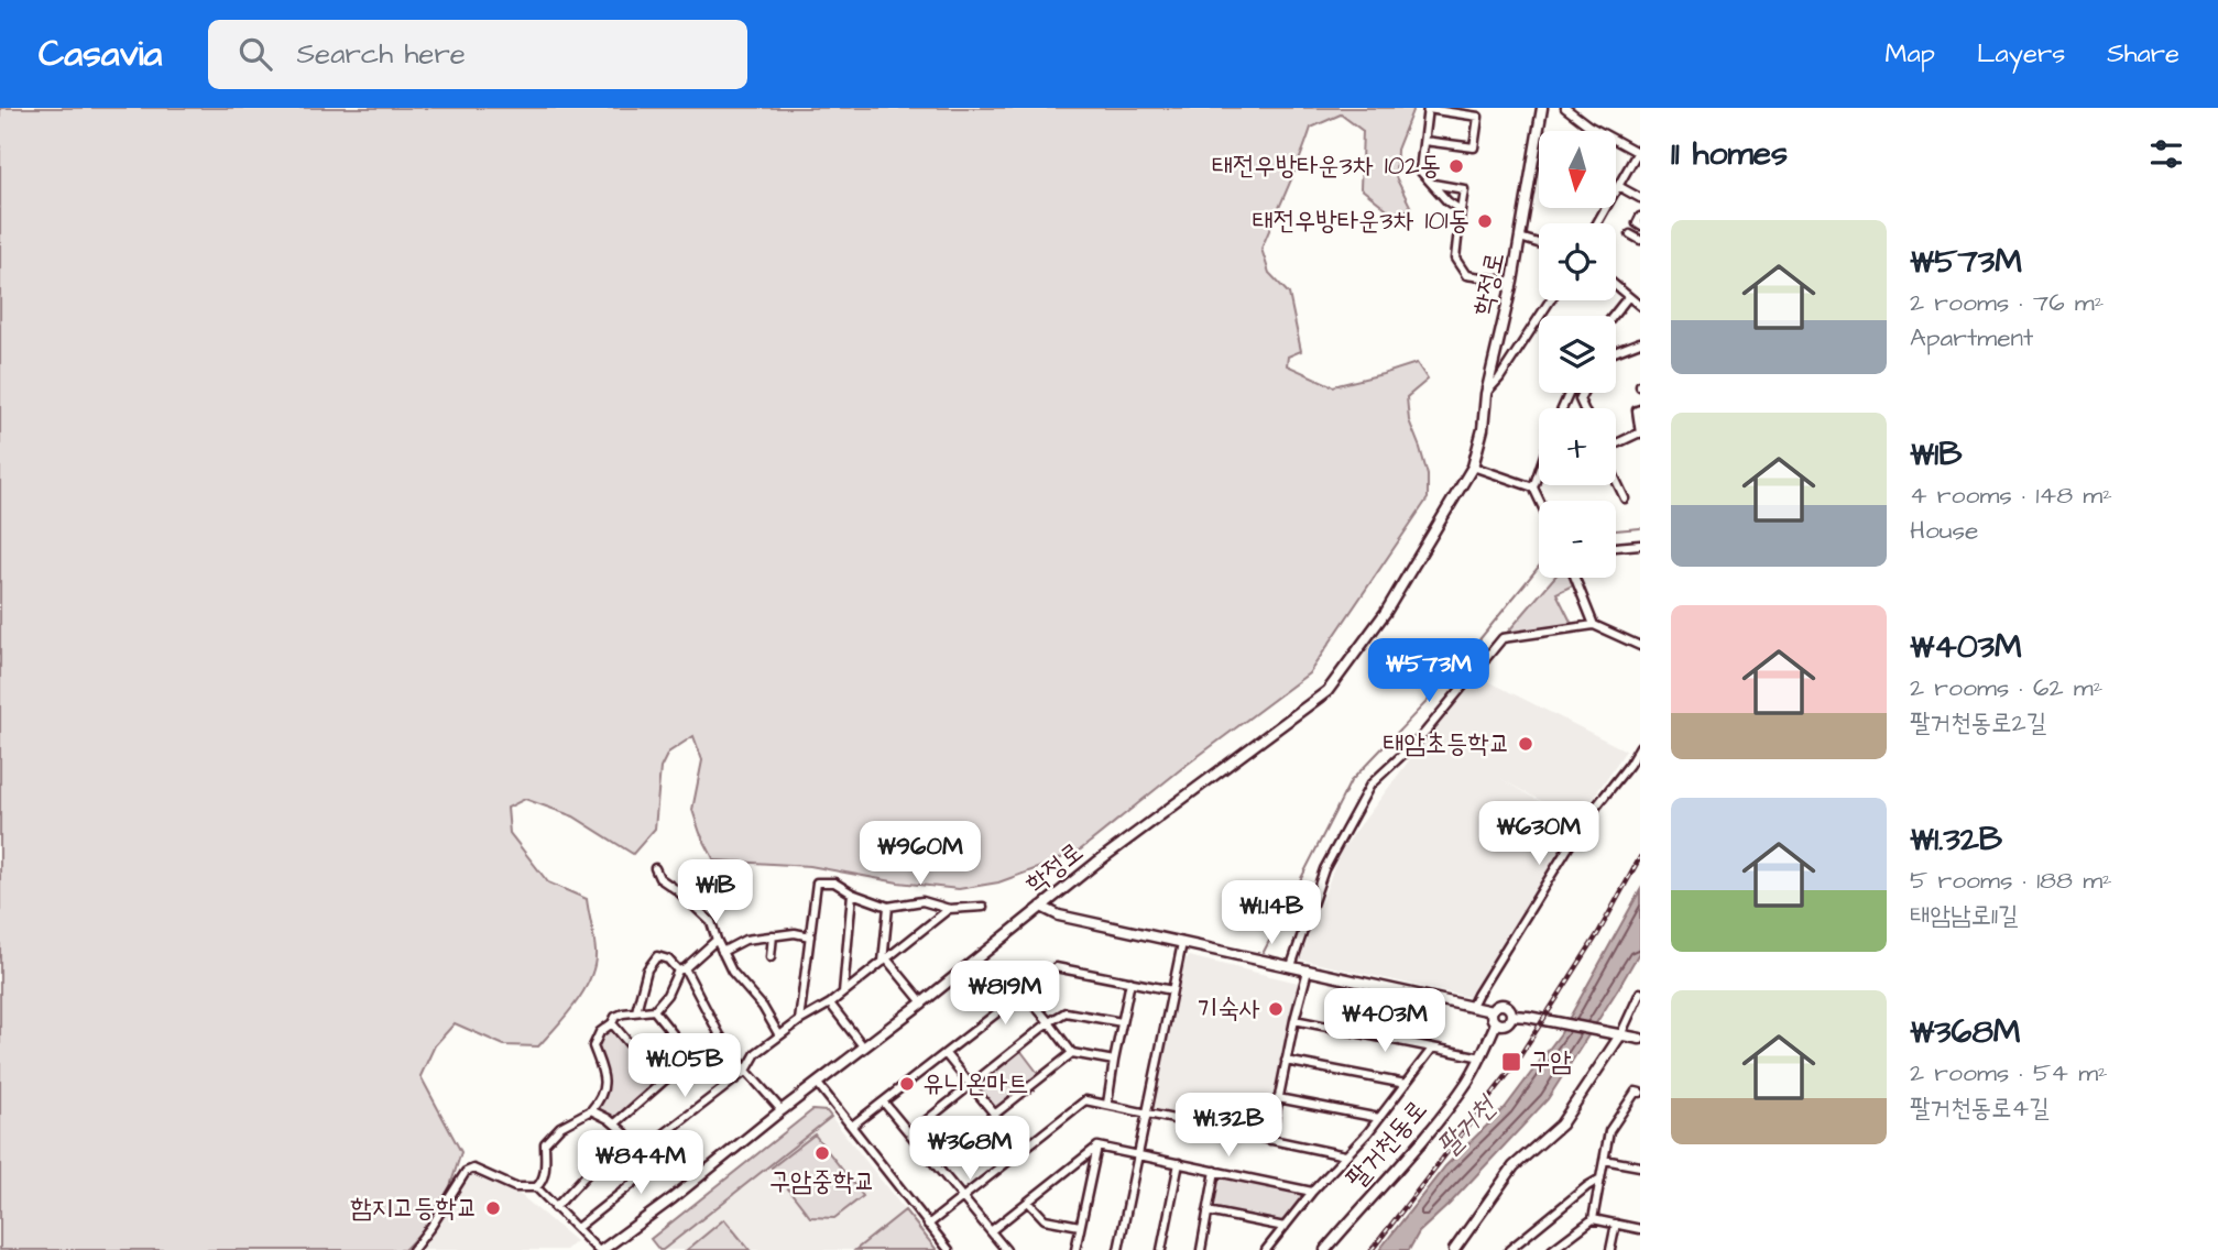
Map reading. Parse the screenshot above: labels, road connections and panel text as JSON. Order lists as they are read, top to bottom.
{
  "streets": {
    "main road": ["학정로", "팔거천동로"]
  },
  "water": ["팔거천"],
  "places": {
    "other": [
      "태전우방타운3차 102동",
      "태전우방타운3차 101동",
      "태암초등학교",
      "기숙사",
      "유니온마트",
      "구암중학교",
      "함지고등학교"
    ],
    "transit": ["구암"]
  },
  "north": "bottom",
  "page": {
    "header": "Casavia",
    "search": "Search here",
    "nav": ["Map", "Layers", "Share"],
    "heading": "11 homes",
    "map_buttons": ["+", "−"],
    "list": [
      {
        "name": "₩573M",
        "note": "2 rooms · 76 m² · Apartment"
      },
      {
        "name": "₩1B",
        "note": "4 rooms · 148 m² · House"
      },
      {
        "name": "₩403M",
        "note": "2 rooms · 62 m² · 팔거천동로2길"
      },
      {
        "name": "₩1.32B",
        "note": "5 rooms · 188 m² · 태암남로11길"
      },
      {
        "name": "₩368M",
        "note": "2 rooms · 54 m² · 팔거천동로4길"
      }
    ],
    "price": [
      "₩573M",
      "₩630M",
      "₩960M",
      "₩1B",
      "₩1.14B",
      "₩819M",
      "₩403M",
      "₩1.05B",
      "₩1.32B",
      "₩368M",
      "₩844M"
    ]
  }
}
